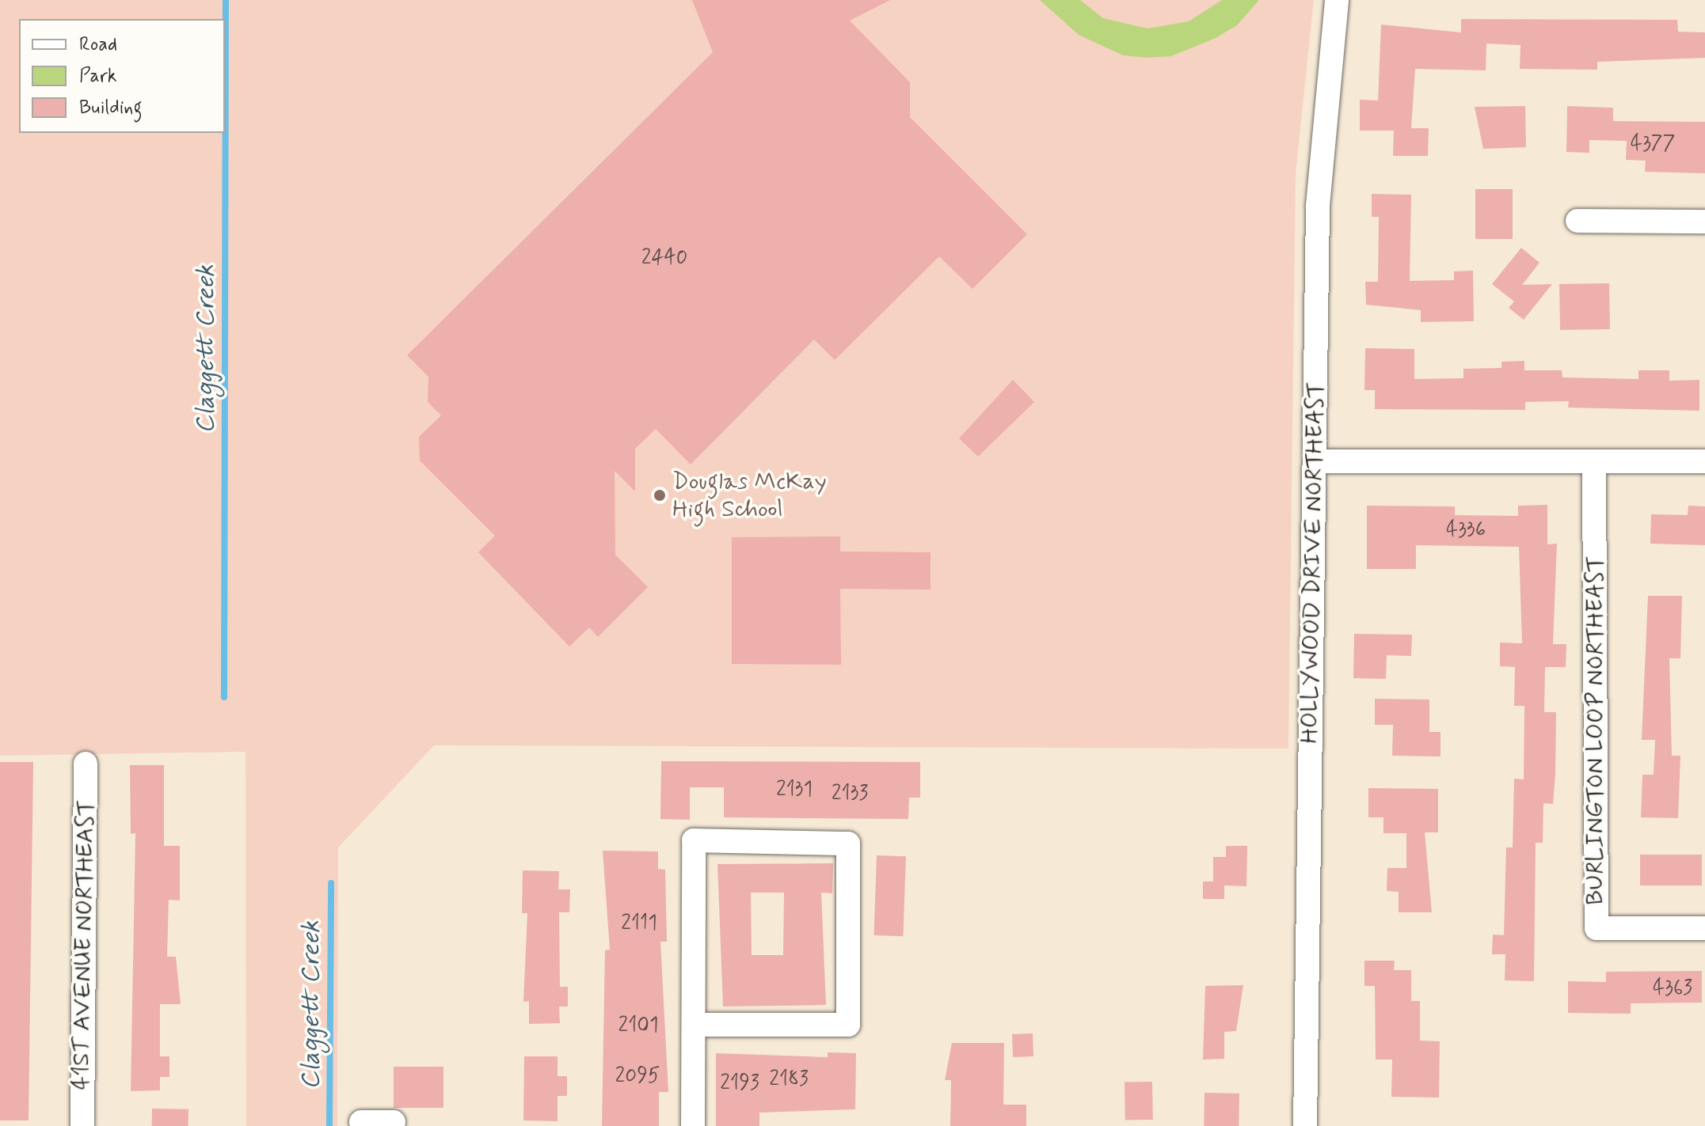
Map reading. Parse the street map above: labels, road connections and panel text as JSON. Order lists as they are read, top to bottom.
{
  "streets": {
    "street": ["HOLLYWOOD DRIVE NORTHEAST", "BURLINGTON LOOP NORTHEAST", "41ST AVENUE NORTHEAST"]
  },
  "water": ["Claggett Creek"],
  "places": ["Douglas McKay High School"],
  "house_numbers": [
    "4377",
    "2440",
    "4336",
    "2131",
    "2133",
    "2111",
    "4363",
    "2101",
    "2095",
    "2183",
    "2193"
  ],
  "legend": ["Road", "Park", "Building"]
}
